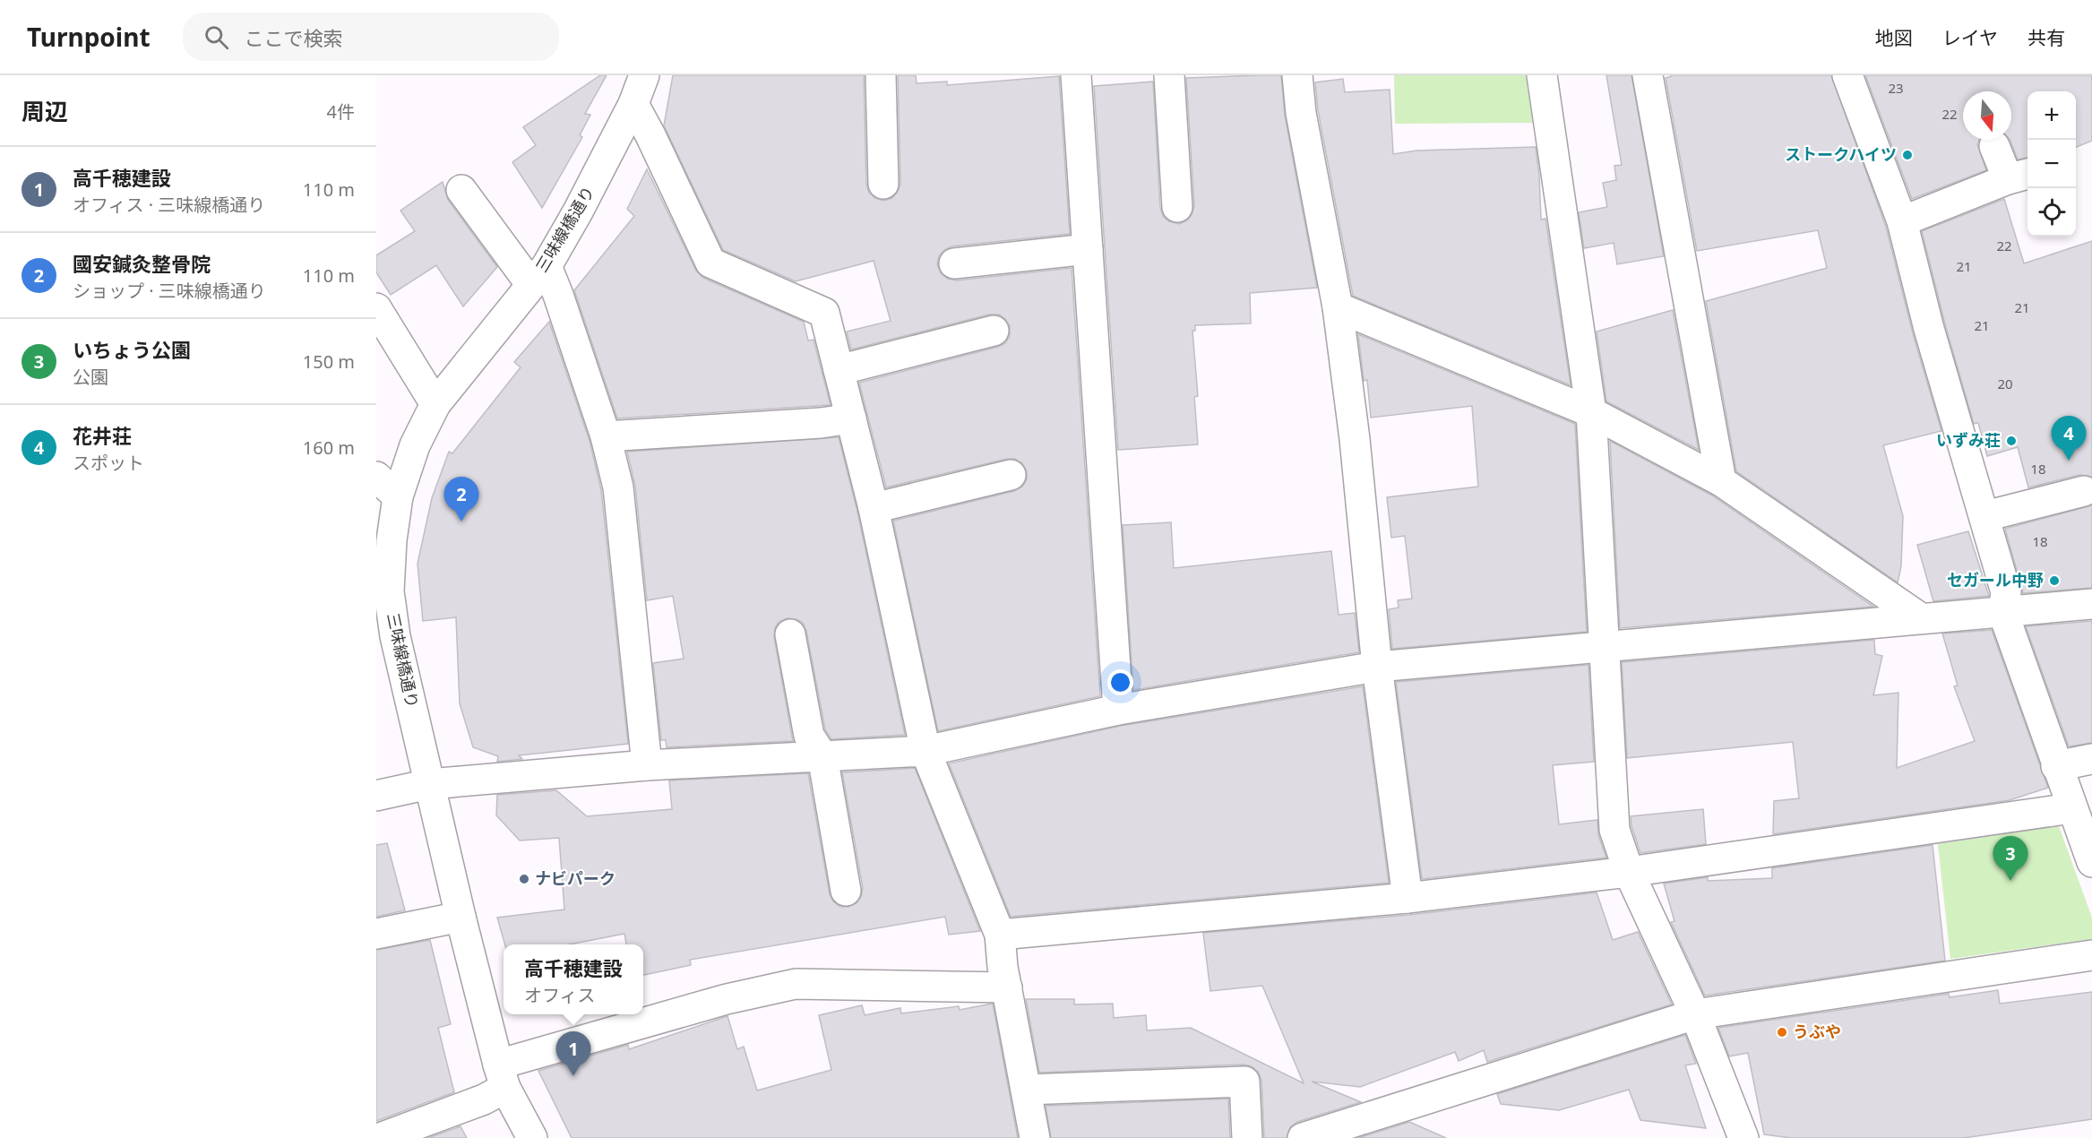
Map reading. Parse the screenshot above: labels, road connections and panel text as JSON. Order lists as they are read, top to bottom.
{
  "streets": {
    "street": ["三味線橋通り"]
  },
  "places": [
    "ストークハイツ",
    "いずみ荘",
    "セガール中野",
    "ナビパーク",
    "うぶや"
  ],
  "house_numbers": [
    "23",
    "22",
    "22",
    "21",
    "21",
    "21",
    "20",
    "18",
    "18"
  ],
  "north": "bottom",
  "page": {
    "header": "Turnpoint",
    "search": "ここで検索",
    "nav": ["地図", "レイヤ", "共有"],
    "heading": ["周辺", "4件"],
    "map_buttons": ["+", "−"],
    "list": [
      {
        "mark": "1",
        "name": "高千穂建設",
        "note": "オフィス · 三味線橋通り",
        "value": "110 m"
      },
      {
        "mark": "2",
        "name": "國安鍼灸整骨院",
        "note": "ショップ · 三味線橋通り",
        "value": "110 m"
      },
      {
        "mark": "3",
        "name": "いちょう公園",
        "note": "公園",
        "value": "150 m"
      },
      {
        "mark": "4",
        "name": "花井荘",
        "note": "スポット",
        "value": "160 m"
      }
    ],
    "pins": [
      "4",
      "2",
      "3",
      "1"
    ],
    "popup": ["高千穂建設", "オフィス"]
  }
}
